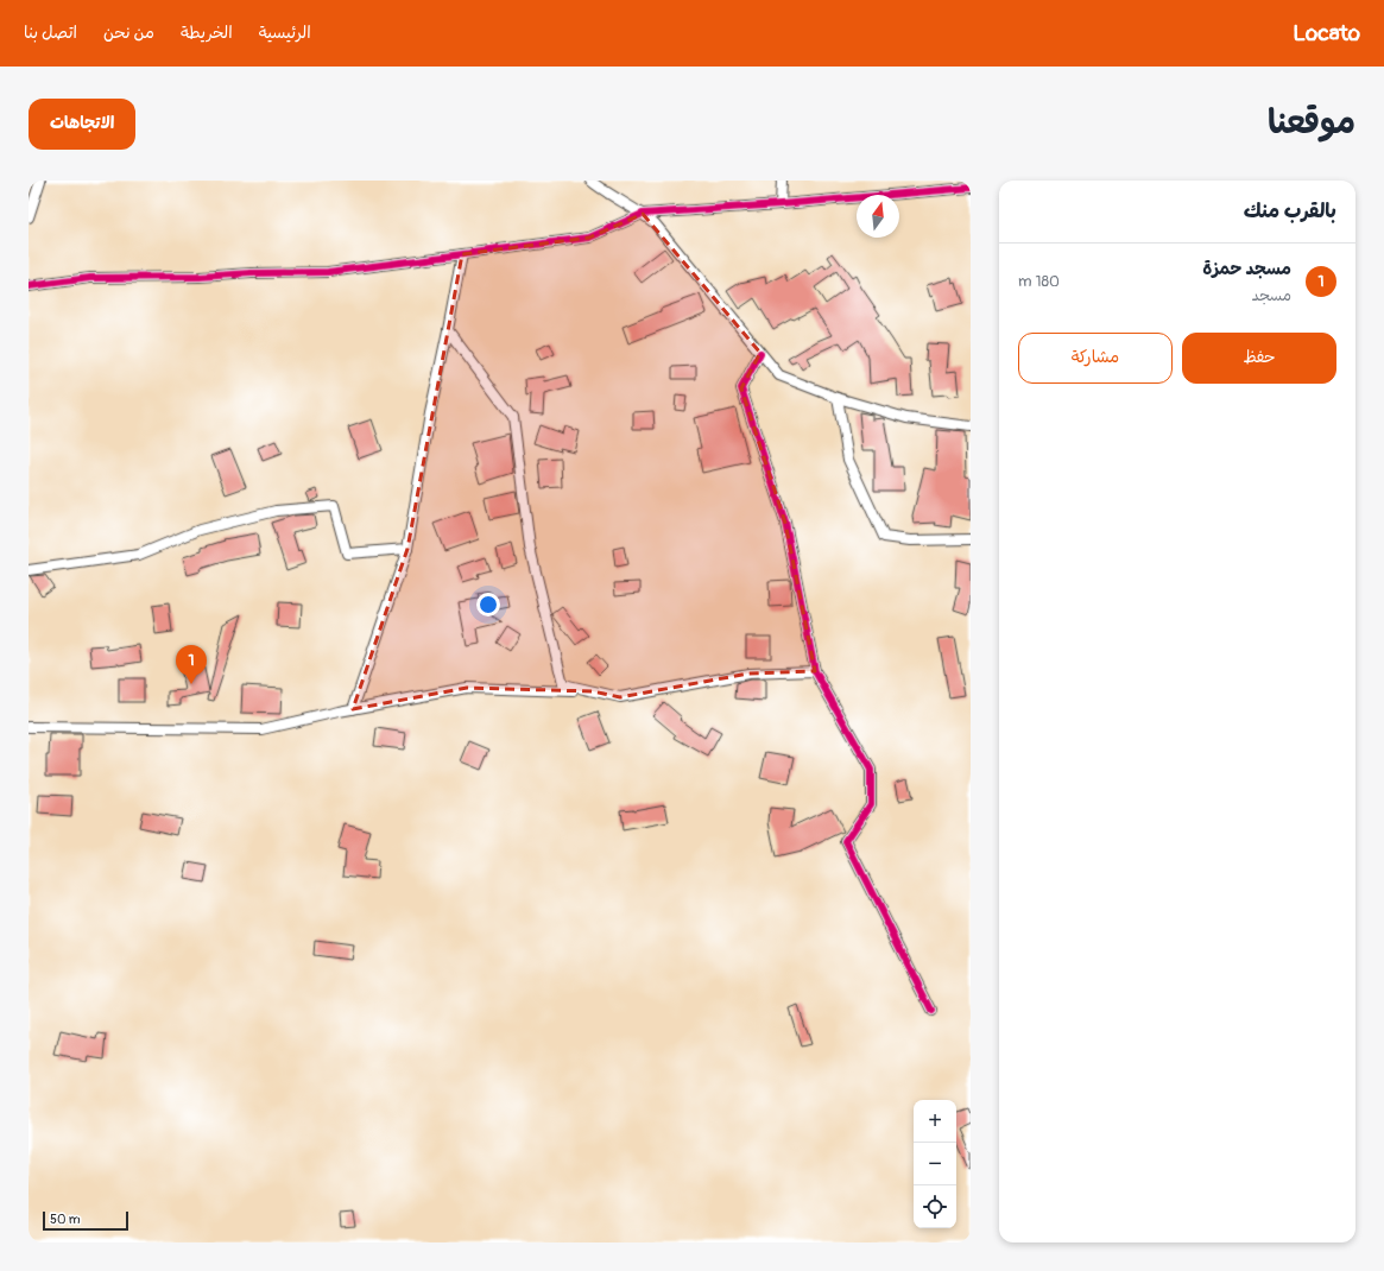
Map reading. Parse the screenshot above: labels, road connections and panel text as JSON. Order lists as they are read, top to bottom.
{
  "scale_bar": "50 m",
  "north": "top",
  "page": {
    "header": "Locato",
    "nav": [
      "الرئيسية",
      "الخريطة",
      "من نحن",
      "اتصل بنا"
    ],
    "title": "موقعنا",
    "buttons": [
      "الاتجاهات",
      ["حفظ", "مشاركة"]
    ],
    "heading": "بالقرب منك",
    "list": [
      {
        "mark": "1",
        "name": "مسجد حمزة",
        "note": "مسجد",
        "value": "180 m"
      }
    ],
    "pins": "1",
    "map_buttons": ["+", "−"],
    "scale": "50 m"
  }
}
